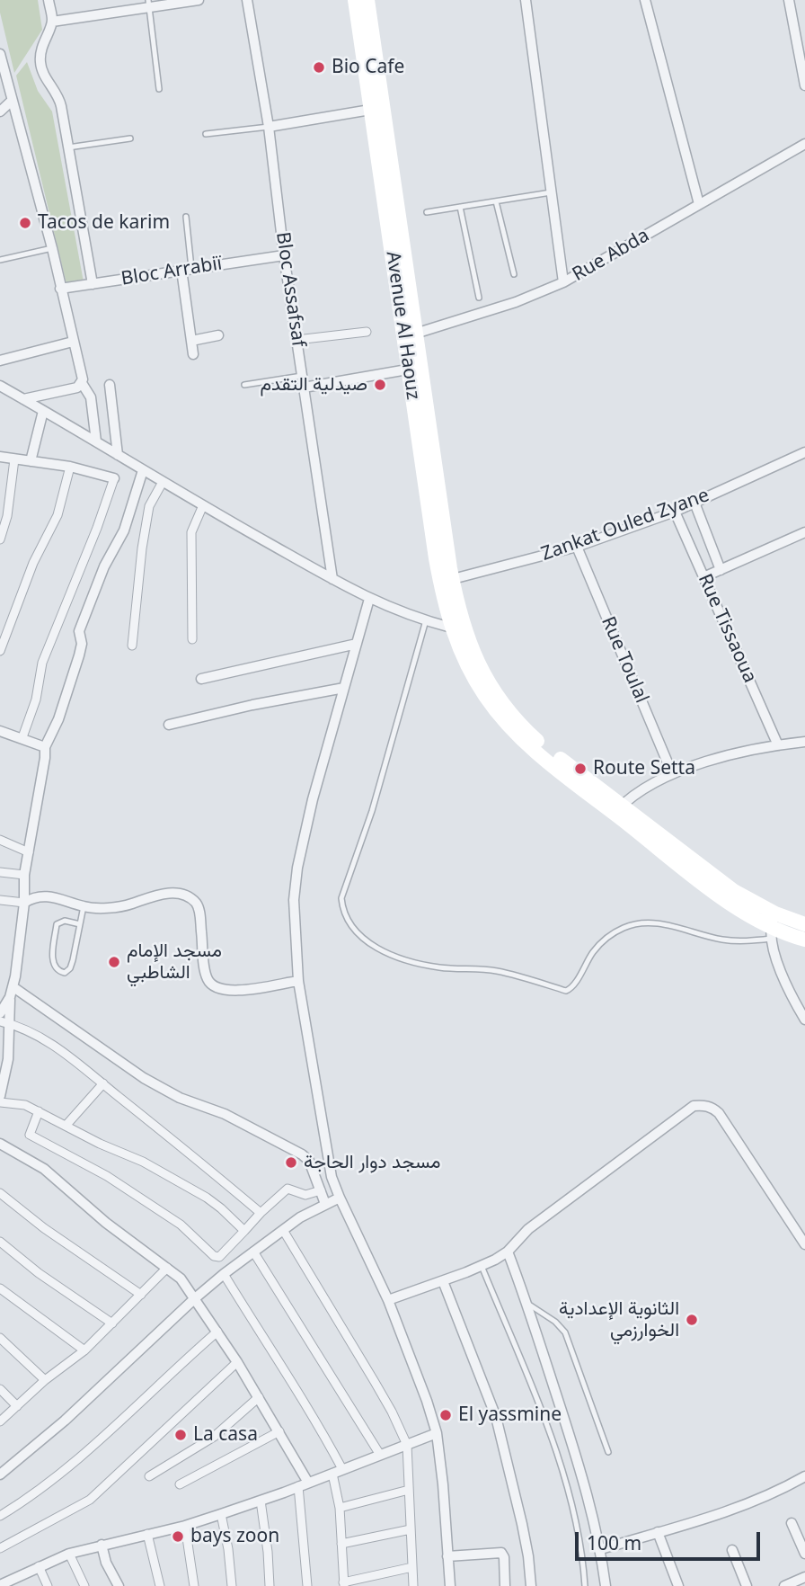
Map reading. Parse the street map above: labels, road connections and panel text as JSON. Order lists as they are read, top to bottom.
{
  "streets": {
    "main road": ["Avenue Al Haouz"],
    "street": [
      "Rue Abda",
      "Bloc Arrabiï",
      "Bloc Assafsaf",
      "Zankat Ouled Zyane",
      "Rue Tissaoua",
      "Rue Toulal"
    ]
  },
  "crossings": [
    ["Rue Abda", "Avenue Al Haouz"],
    ["Bloc Arrabiï", "Bloc Assafsaf"],
    ["Avenue Al Haouz", "Zankat Ouled Zyane"],
    ["Zankat Ouled Zyane", "Rue Tissaoua"],
    ["Zankat Ouled Zyane", "Rue Toulal"]
  ],
  "places": [
    "Bio Cafe",
    "Tacos de karim",
    "صيدلية التقدم",
    "Route Setta",
    "مسجد الإمام الشاطبي",
    "مسجد دوار الحاجة",
    "الثانوية الإعدادية الخوارزمي",
    "El yassmine",
    "La casa",
    "bays zoon"
  ],
  "scale_bar": "100 m"
}
